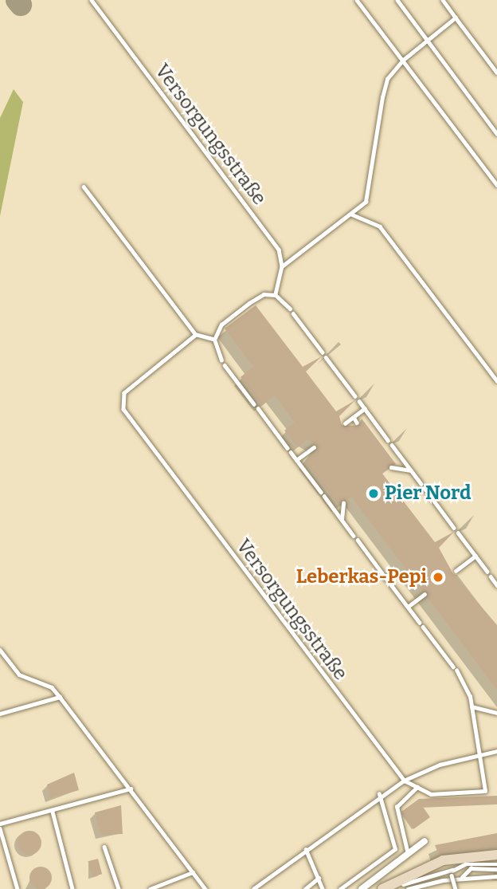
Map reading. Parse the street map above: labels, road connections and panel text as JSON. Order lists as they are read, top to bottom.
{
  "streets": {
    "lane": ["Versorgungsstraße"]
  },
  "places": ["Pier Nord", "Leberkas-Pepi"]
}
